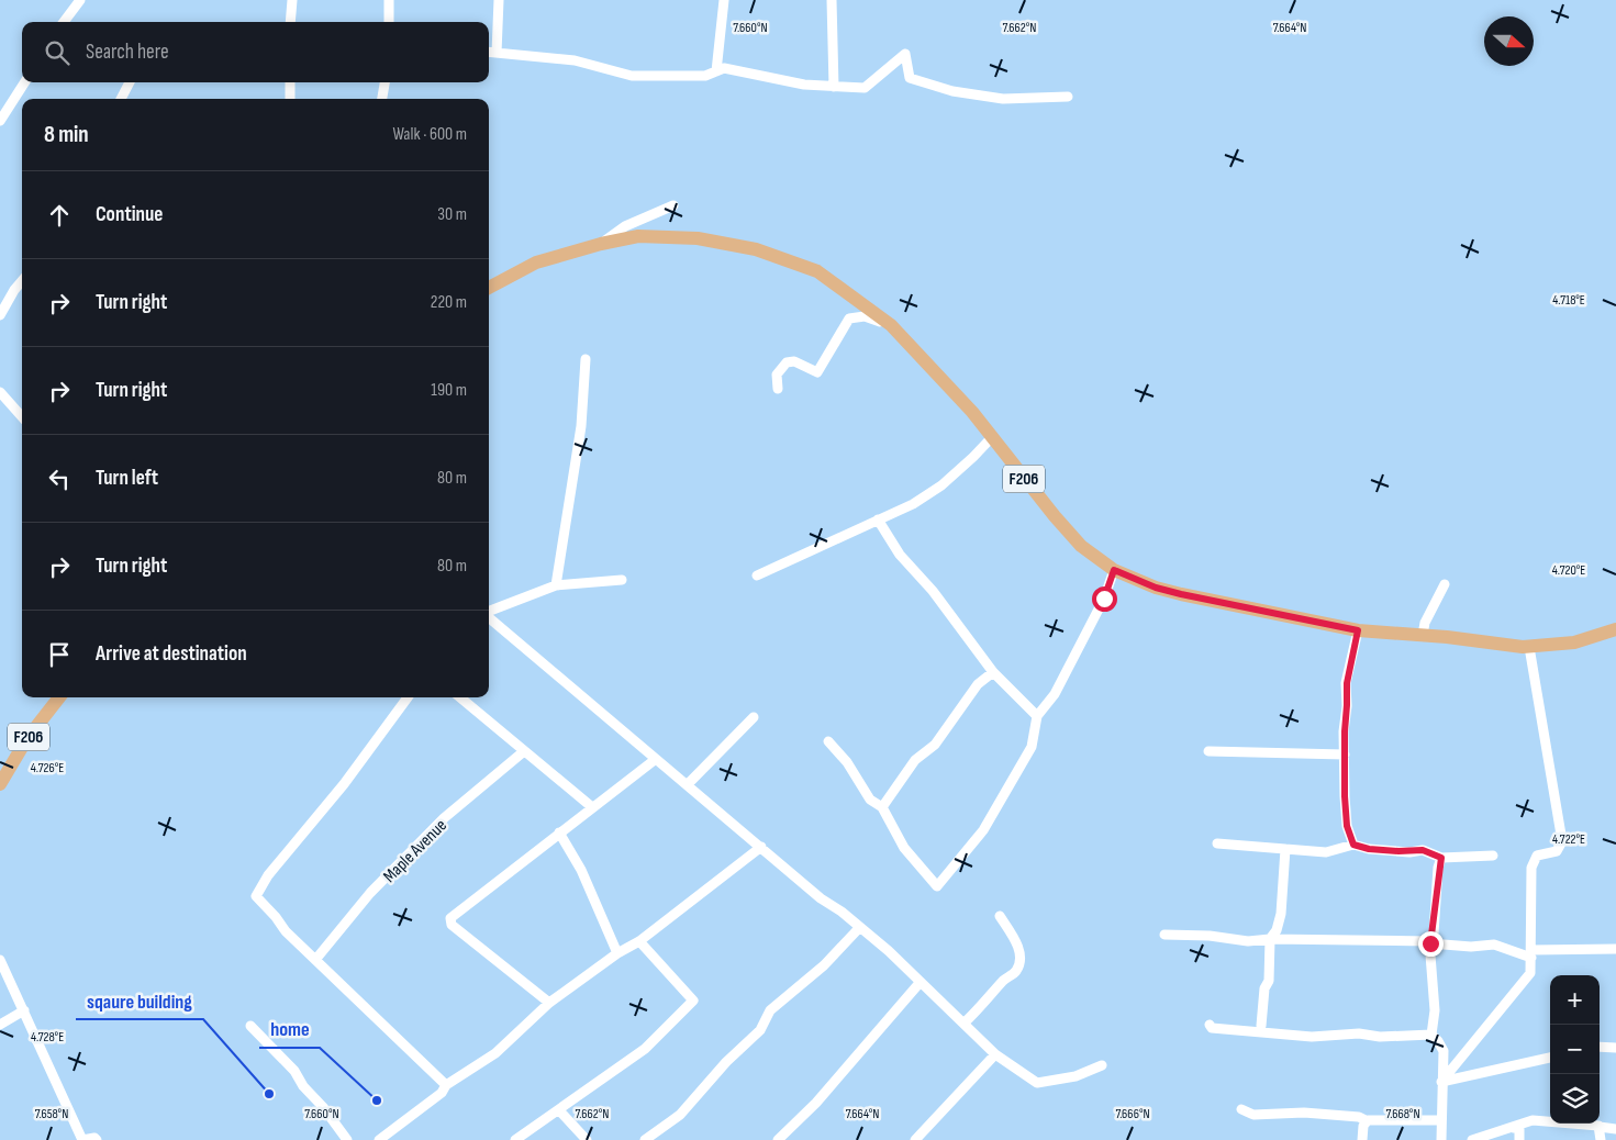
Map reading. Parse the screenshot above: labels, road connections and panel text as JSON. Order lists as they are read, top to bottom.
{
  "streets": {
    "main road": ["F206"],
    "street": ["Maple Avenue"]
  },
  "places": ["sqaure building", "home"],
  "north": "right",
  "page": {
    "search": "Search here",
    "heading": ["8 min", "Walk · 600 m"],
    "list": [
      ["Continue", "30 m"],
      ["Turn right", "220 m"],
      ["Turn right", "190 m"],
      ["Turn left", "80 m"],
      ["Turn right", "80 m"],
      "Arrive at destination"
    ],
    "map_buttons": ["+", "−"]
  },
  "coordinates": [
    "7.660°N",
    "7.662°N",
    "7.664°N",
    "4.718°E",
    "4.720°E",
    "4.726°E",
    "4.722°E",
    "4.728°E",
    "7.658°N",
    "7.666°N",
    "7.668°N"
  ]
}
